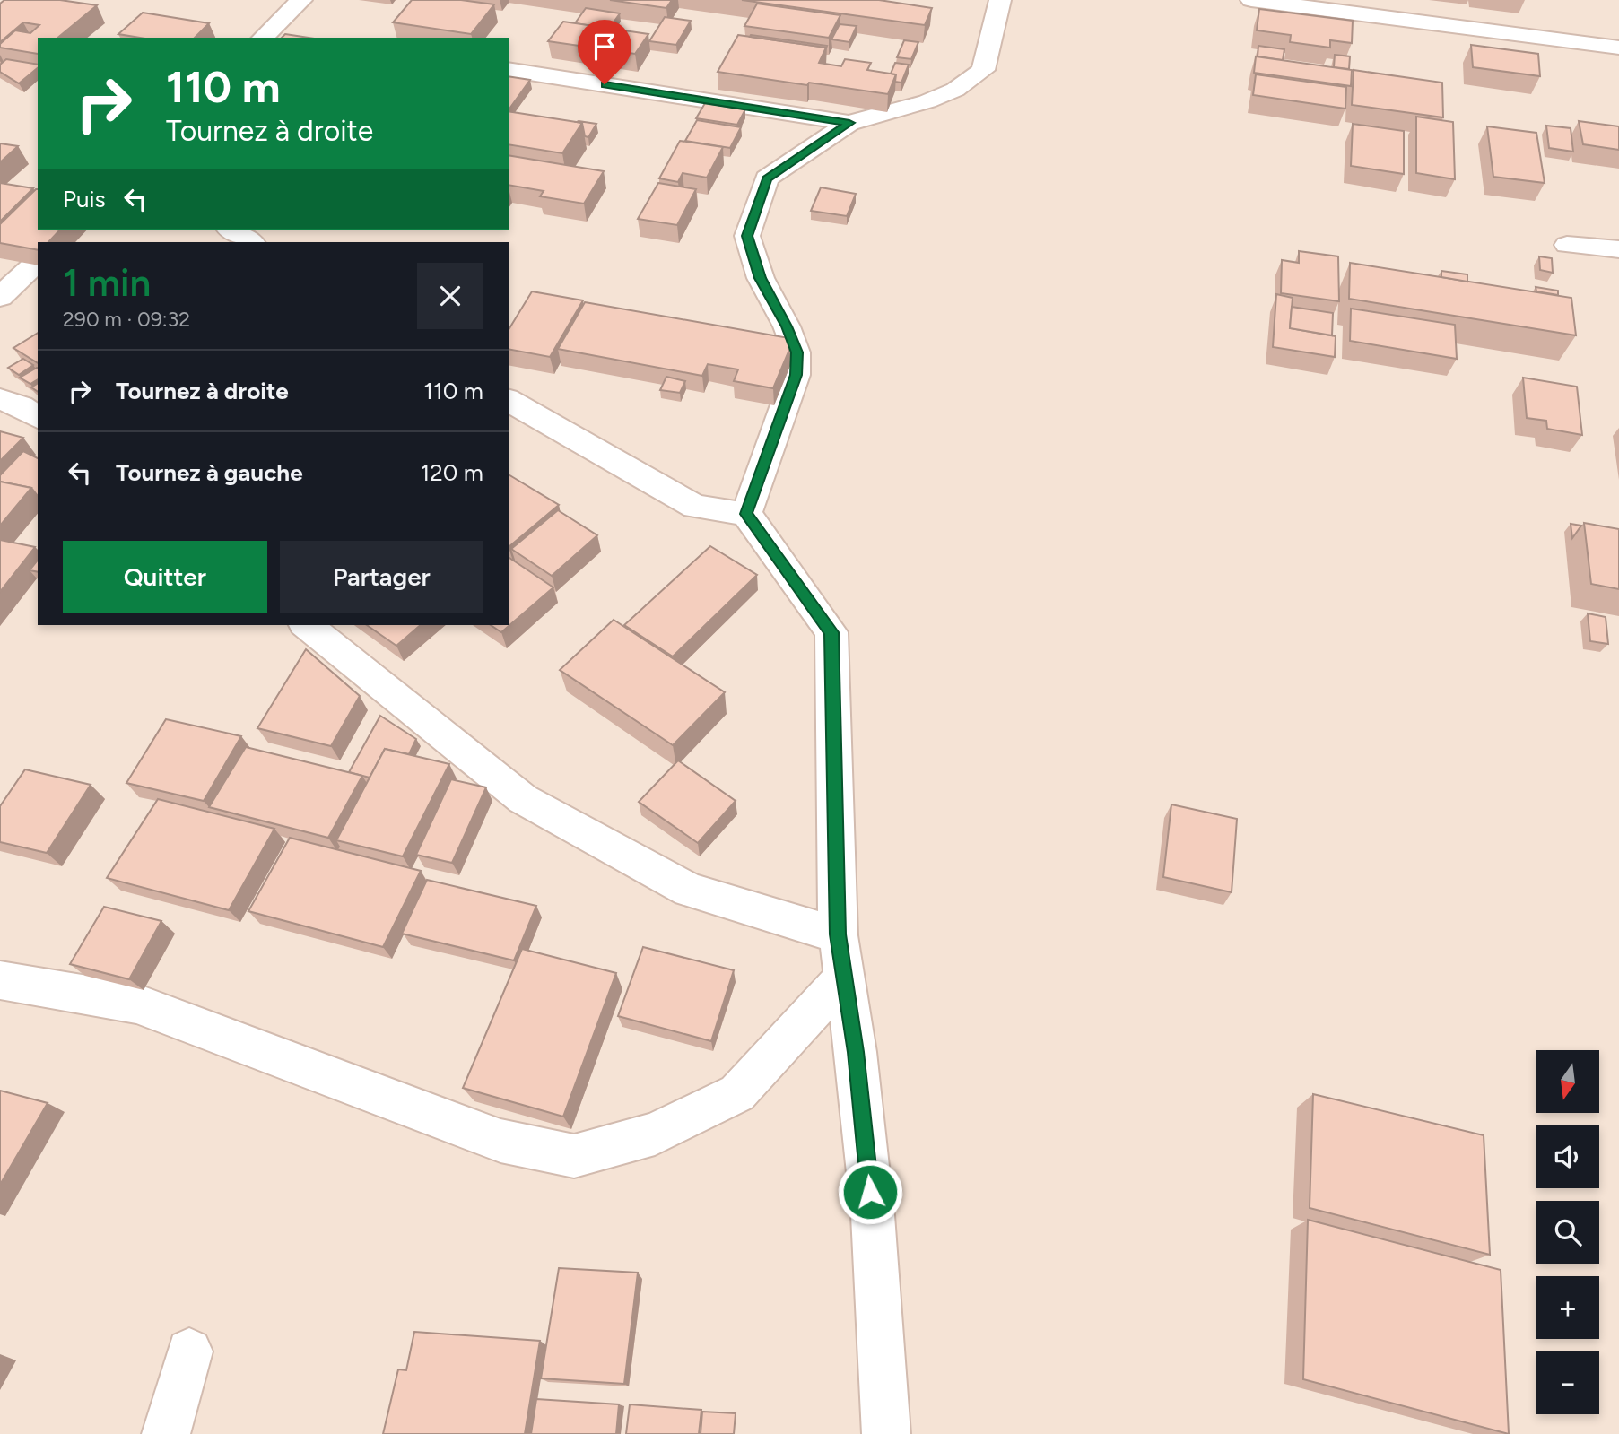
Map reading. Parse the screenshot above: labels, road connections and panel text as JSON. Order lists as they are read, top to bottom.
{
  "north": "bottom",
  "page": {
    "turn": ["110 m", "Tournez à droite"],
    "then": "Puis",
    "heading": ["1 min", "290 m · 09:32"],
    "list": [
      {
        "name": "Tournez à droite",
        "value": "110 m"
      },
      {
        "name": "Tournez à gauche",
        "value": "120 m"
      }
    ],
    "buttons": ["Quitter", "Partager"],
    "map_buttons": ["+", "−"]
  }
}
